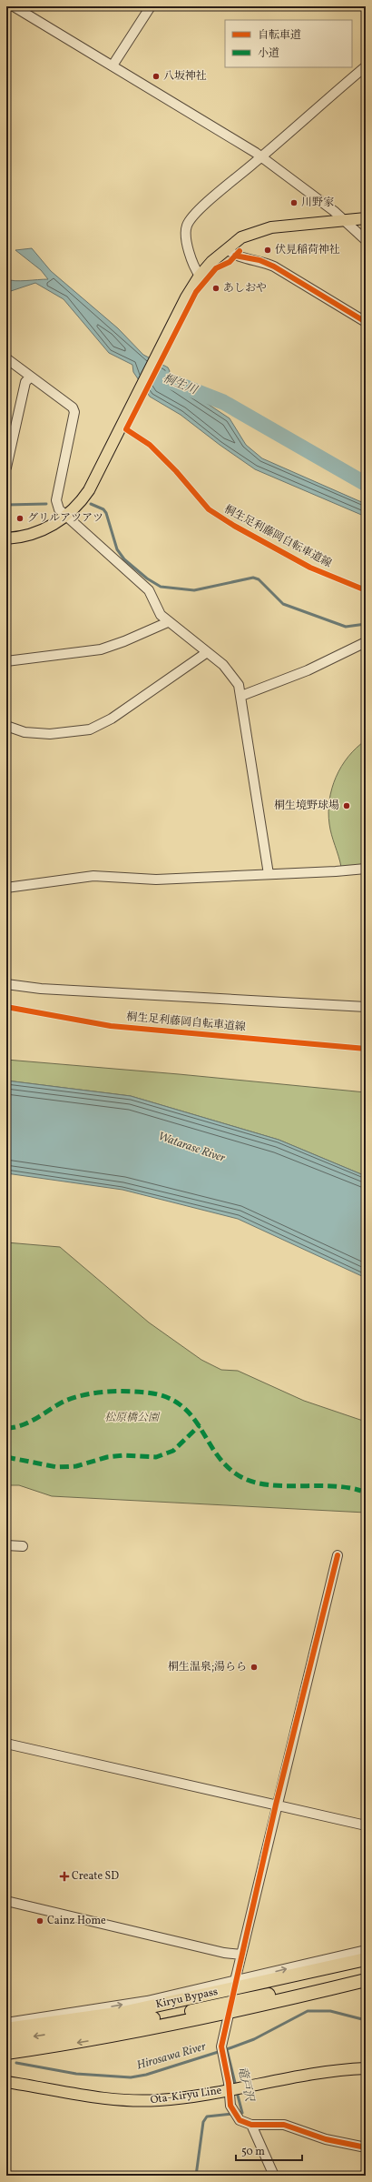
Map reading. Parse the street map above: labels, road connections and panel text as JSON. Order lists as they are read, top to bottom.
{
  "streets": {
    "highway": ["Kiryu Bypass"],
    "main road": ["Ota-Kiryu Line"],
    "cycle path": ["桐生足利藤岡自転車道線"]
  },
  "water": [
    "桐生川",
    "Watarase River",
    "Hirosawa River",
    "竜戸沢"
  ],
  "parks": ["松原橋公園"],
  "places": {
    "other": [
      "八坂神社",
      "川野家",
      "伏見稲荷神社",
      "あしおや",
      "グリルアツアツ",
      "桐生境野球場",
      "桐生温泉;湯らら",
      "Cainz Home"
    ],
    "health": ["Create SD"]
  },
  "legend": ["自転車道", "小道"],
  "scale_bar": "50 m"
}
